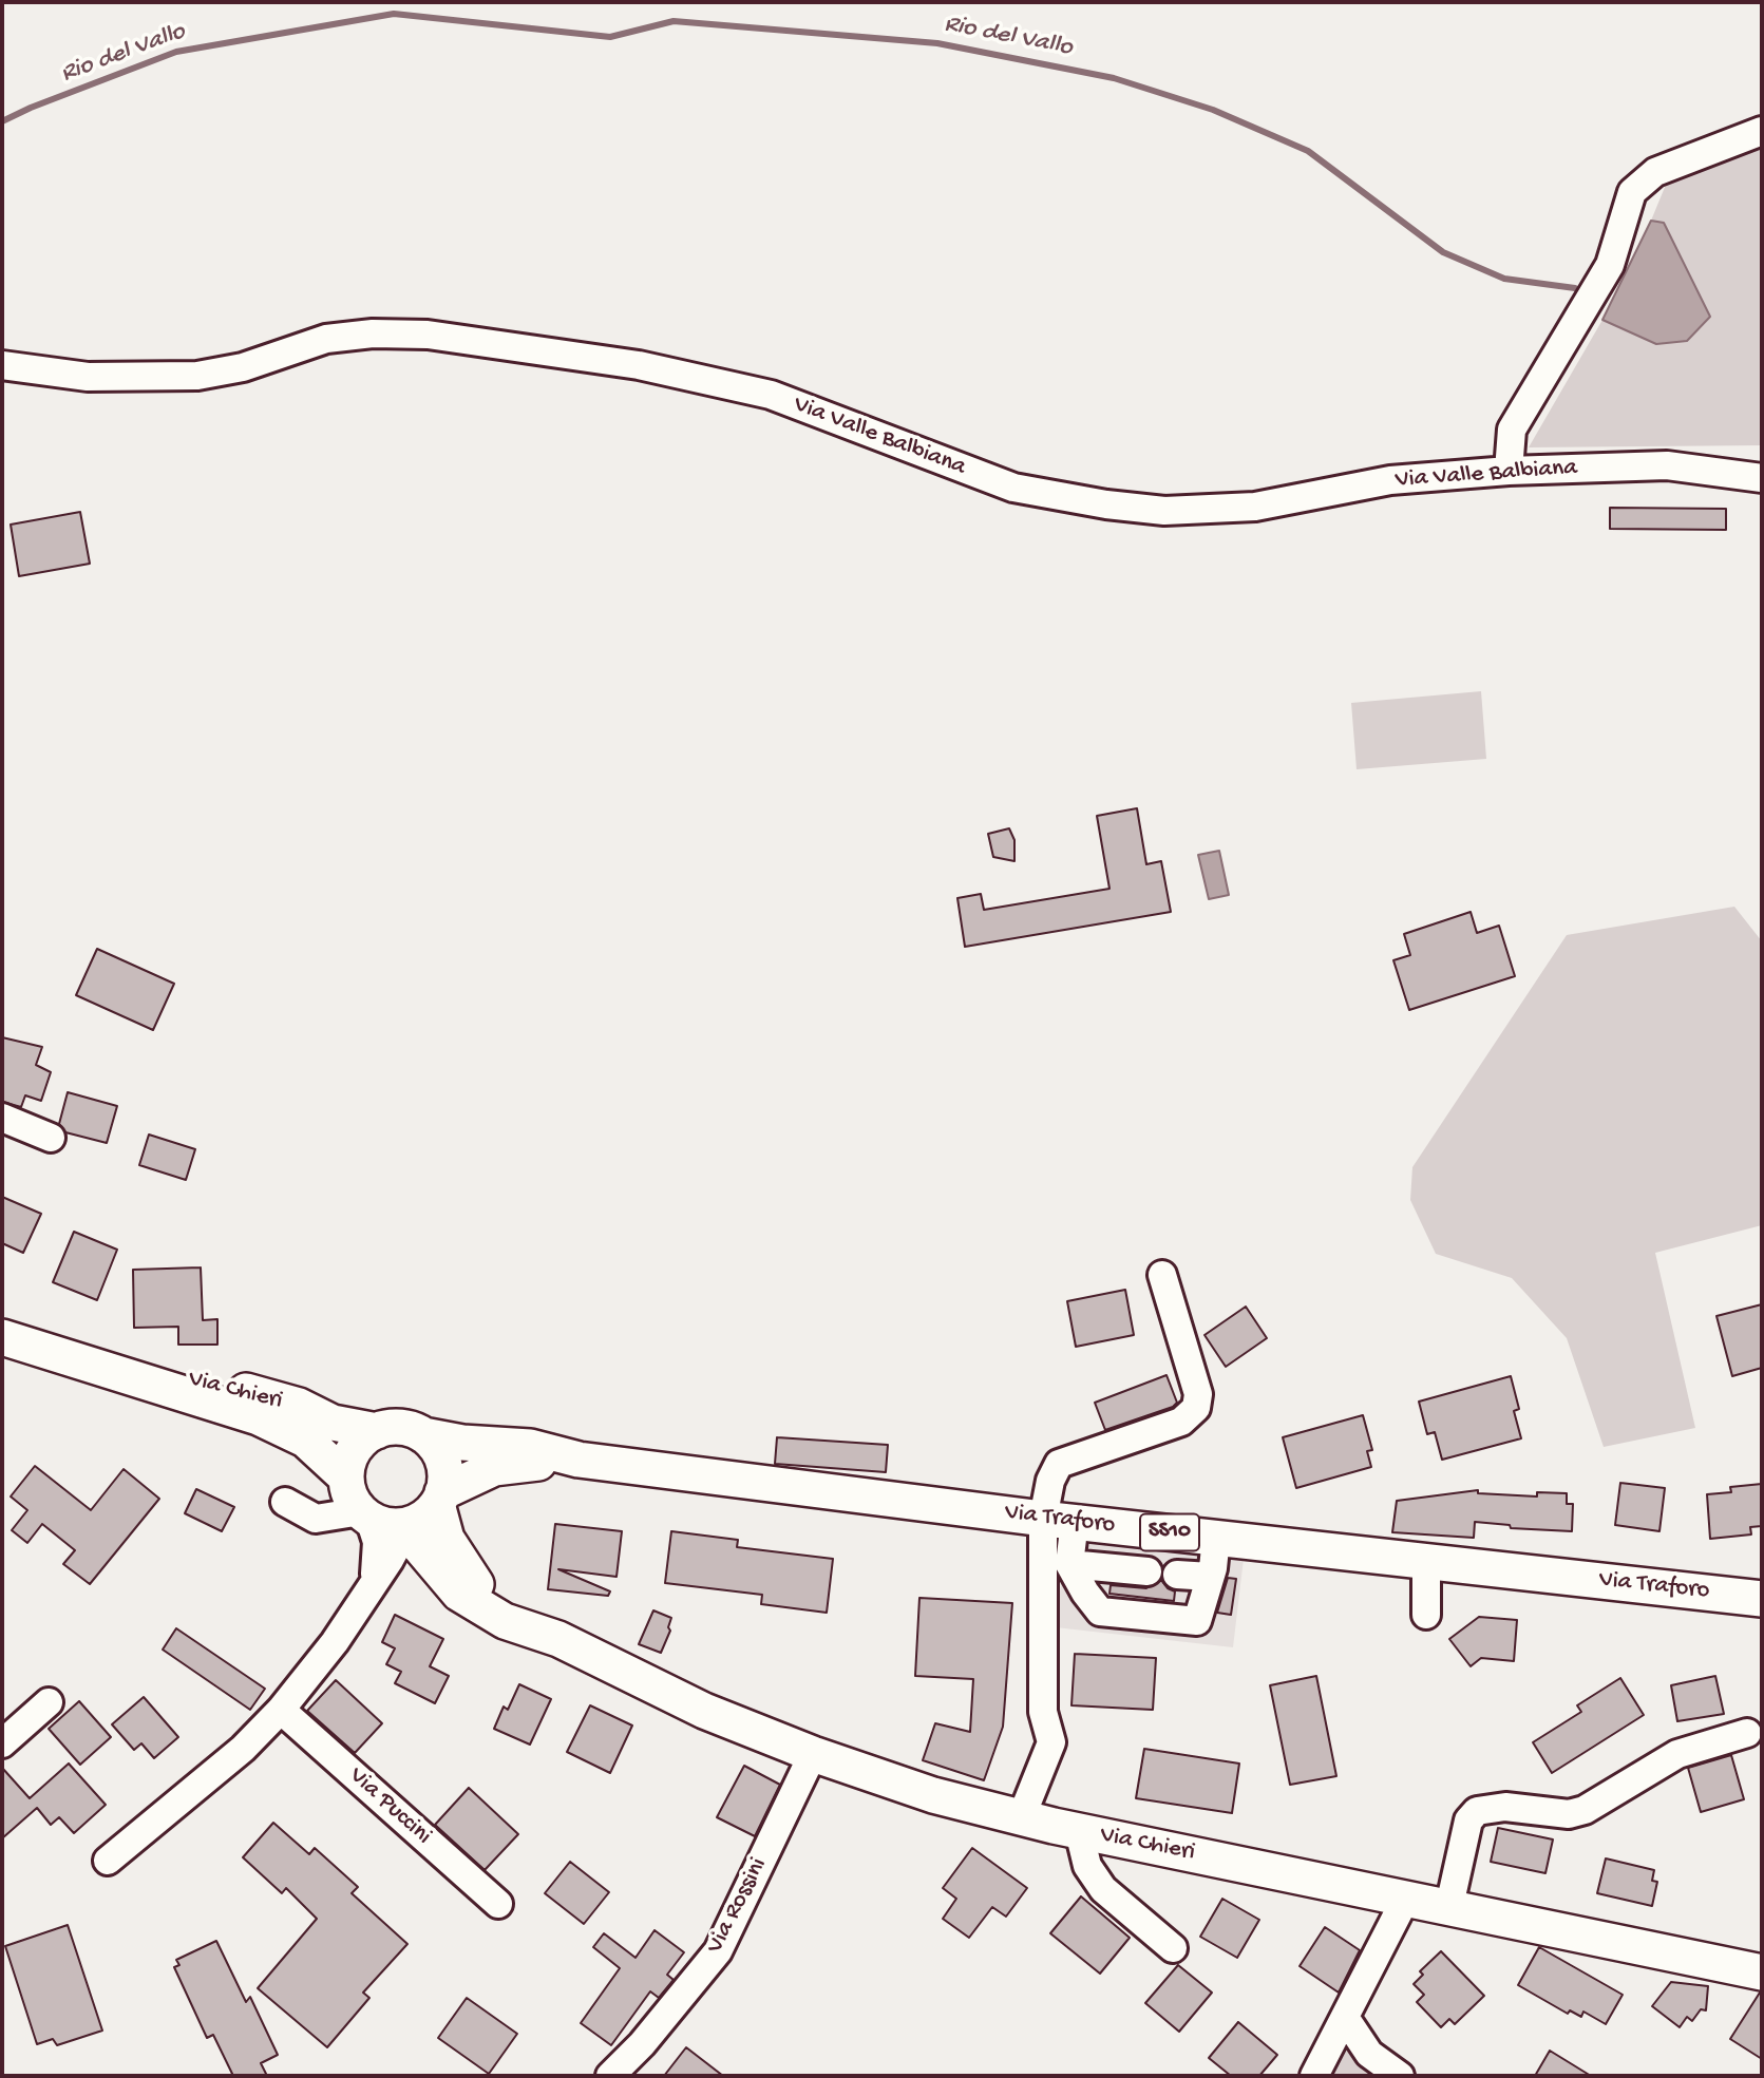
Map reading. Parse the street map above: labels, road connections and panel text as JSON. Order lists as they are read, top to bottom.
{
  "streets": {
    "main road": ["Via Chieri", "Via Traforo", "SS10"],
    "street": ["Via Valle Balbiana", "Via Puccini", "Via Rossini"]
  },
  "crossings": [
    ["Via Chieri", "Via Traforo"],
    ["Via Chieri", "Via Rossini"]
  ],
  "water": ["Rio del Vallo"]
}
